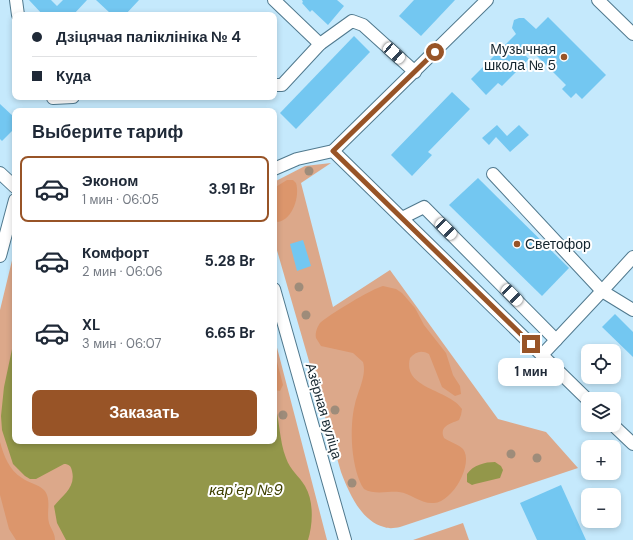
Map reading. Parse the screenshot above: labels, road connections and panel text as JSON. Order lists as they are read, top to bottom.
{
  "streets": {
    "street": ["Азёрная вуліца"]
  },
  "water": ["карʼер №9"],
  "places": ["Музычная школа № 5", "Светофор"],
  "page": {
    "banner": ["Дзіцячая паліклініка № 4", "Куда"],
    "heading": "Выберите тариф",
    "list": [
      {
        "name": "Эконом",
        "note": "1 мин · 06:05",
        "value": "3.91 Br"
      },
      {
        "name": "Комфорт",
        "note": "2 мин · 06:06",
        "value": "5.28 Br"
      },
      {
        "name": "XL",
        "note": "3 мин · 06:07",
        "value": "6.65 Br"
      }
    ],
    "map_buttons": ["+", "−"],
    "bubble": "1 мин",
    "buttons": "Заказать"
  }
}
